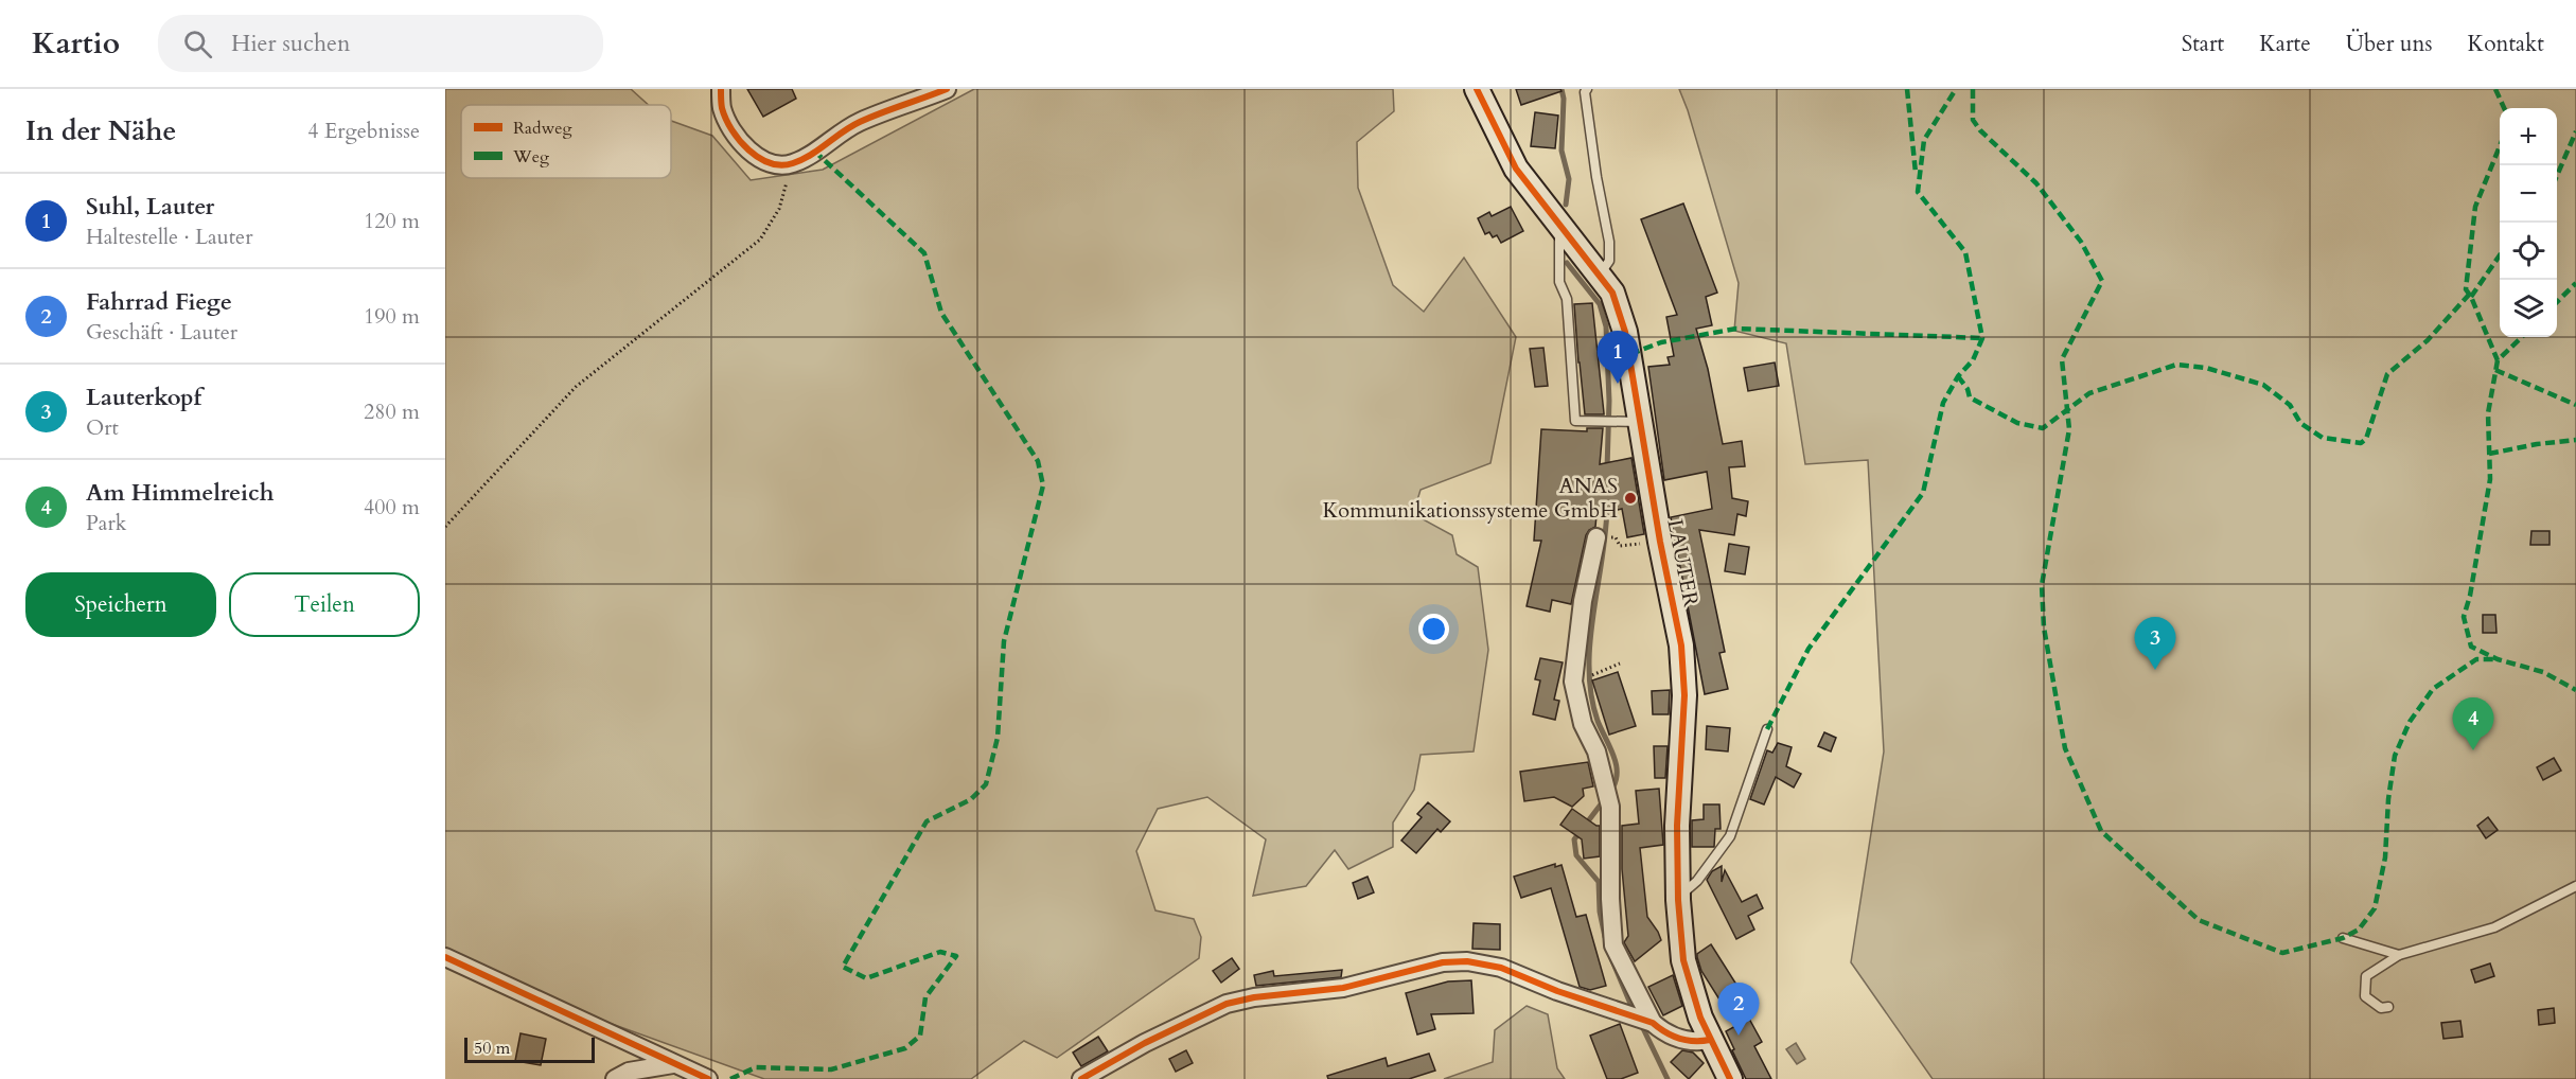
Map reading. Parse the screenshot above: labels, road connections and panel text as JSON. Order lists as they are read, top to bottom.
{
  "streets": {
    "street": ["LAUTER"]
  },
  "places": ["ANAS Kommunikationssysteme GmbH"],
  "legend": ["Radweg", "Weg"],
  "scale_bar": "50 m",
  "page": {
    "header": "Kartio",
    "search": "Hier suchen",
    "nav": [
      "Start",
      "Karte",
      "Über uns",
      "Kontakt"
    ],
    "heading": ["In der Nähe", "4 Ergebnisse"],
    "map_buttons": ["+", "−"],
    "list": [
      {
        "mark": "1",
        "name": "Suhl, Lauter",
        "note": "Haltestelle · Lauter",
        "value": "120 m"
      },
      {
        "mark": "2",
        "name": "Fahrrad Fiege",
        "note": "Geschäft · Lauter",
        "value": "190 m"
      },
      {
        "mark": "3",
        "name": "Lauterkopf",
        "note": "Ort",
        "value": "280 m"
      },
      {
        "mark": "4",
        "name": "Am Himmelreich",
        "note": "Park",
        "value": "400 m"
      }
    ],
    "pins": [
      "1",
      "3",
      "4",
      "2"
    ],
    "buttons": ["Speichern", "Teilen"],
    "scale": "50 m"
  }
}
